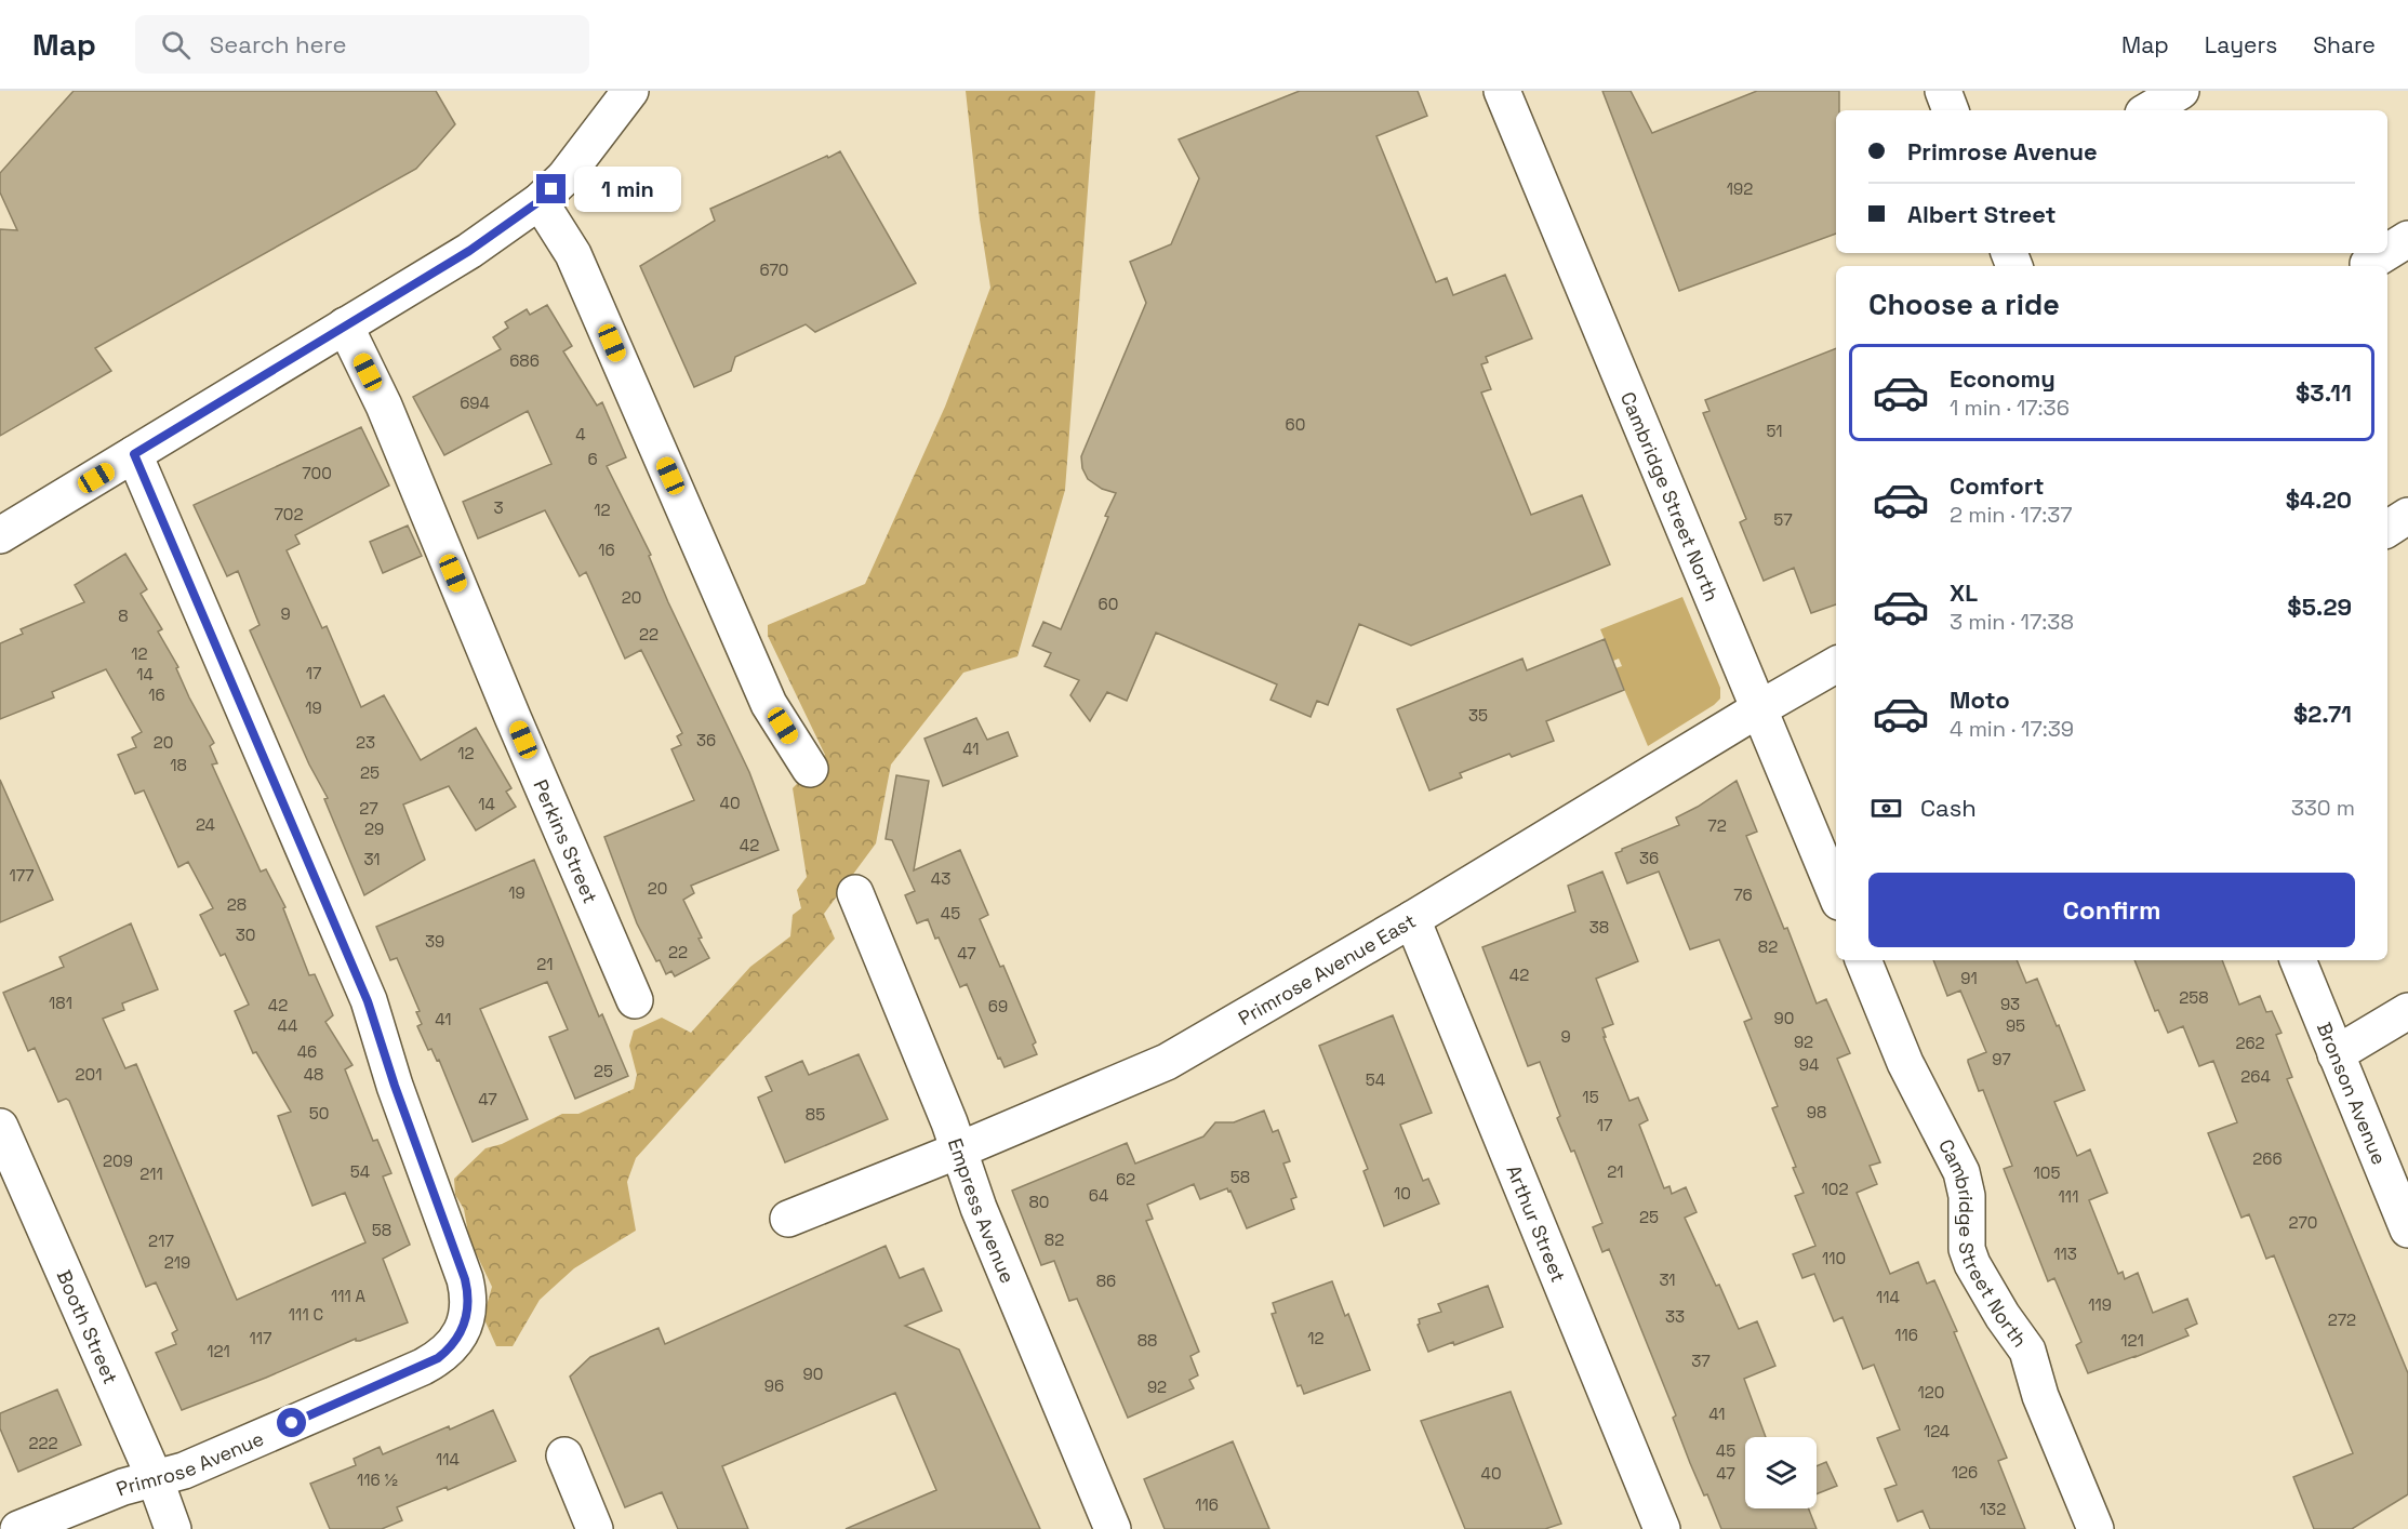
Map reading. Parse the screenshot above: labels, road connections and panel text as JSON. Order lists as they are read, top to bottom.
{
  "streets": {
    "street": [
      "Cambridge Street North",
      "Perkins Street",
      "Primrose Avenue East",
      "Bronson Avenue",
      "Empress Avenue",
      "Arthur Street",
      "Booth Street",
      "Primrose Avenue"
    ]
  },
  "crossings": [
    ["Cambridge Street North", "Primrose Avenue East"],
    ["Primrose Avenue East", "Empress Avenue"],
    ["Primrose Avenue East", "Arthur Street"],
    ["Booth Street", "Primrose Avenue"]
  ],
  "house_numbers": [
    "192",
    "670",
    "686",
    "694",
    "60",
    "51",
    "4",
    "6",
    "700",
    "3",
    "12",
    "702",
    "57",
    "16",
    "20",
    "60",
    "9",
    "8",
    "22",
    "12",
    "17",
    "14",
    "16",
    "19",
    "35",
    "36",
    "20",
    "23",
    "41",
    "12",
    "18",
    "25",
    "40",
    "14",
    "27",
    "24",
    "72",
    "29",
    "42",
    "36",
    "31",
    "177",
    "43",
    "20",
    "19",
    "76",
    "28",
    "45",
    "38",
    "30",
    "39",
    "82",
    "22",
    "47",
    "21",
    "42",
    "91",
    "258",
    "181",
    "93",
    "42",
    "69",
    "90",
    "41",
    "44",
    "95",
    "9",
    "92",
    "262",
    "46",
    "97",
    "94",
    "25",
    "201",
    "48",
    "264",
    "54",
    "15",
    "47",
    "98",
    "50",
    "85",
    "17",
    "266",
    "209",
    "54",
    "21",
    "105",
    "211",
    "58",
    "62",
    "102",
    "10",
    "64",
    "111",
    "80",
    "25",
    "270",
    "58",
    "82",
    "217",
    "113",
    "110",
    "219",
    "31",
    "86",
    "111 A",
    "114",
    "119",
    "111 C",
    "33",
    "272",
    "116",
    "117",
    "12",
    "88",
    "121",
    "121",
    "37",
    "90",
    "96",
    "92",
    "120",
    "41",
    "124",
    "222",
    "45",
    "114",
    "126",
    "40",
    "47",
    "116 ½",
    "116",
    "132"
  ],
  "page": {
    "header": "Map",
    "search": "Search here",
    "nav": ["Map", "Layers", "Share"],
    "banner": ["Primrose Avenue", "Albert Street"],
    "bubble": "1 min",
    "heading": "Choose a ride",
    "list": [
      {
        "name": "Economy",
        "note": "1 min · 17:36",
        "value": "$3.11"
      },
      {
        "name": "Comfort",
        "note": "2 min · 17:37",
        "value": "$4.20"
      },
      {
        "name": "XL",
        "note": "3 min · 17:38",
        "value": "$5.29"
      },
      {
        "name": "Moto",
        "note": "4 min · 17:39",
        "value": "$2.71"
      }
    ],
    "pay": ["Cash", "330 m"],
    "buttons": "Confirm"
  }
}
